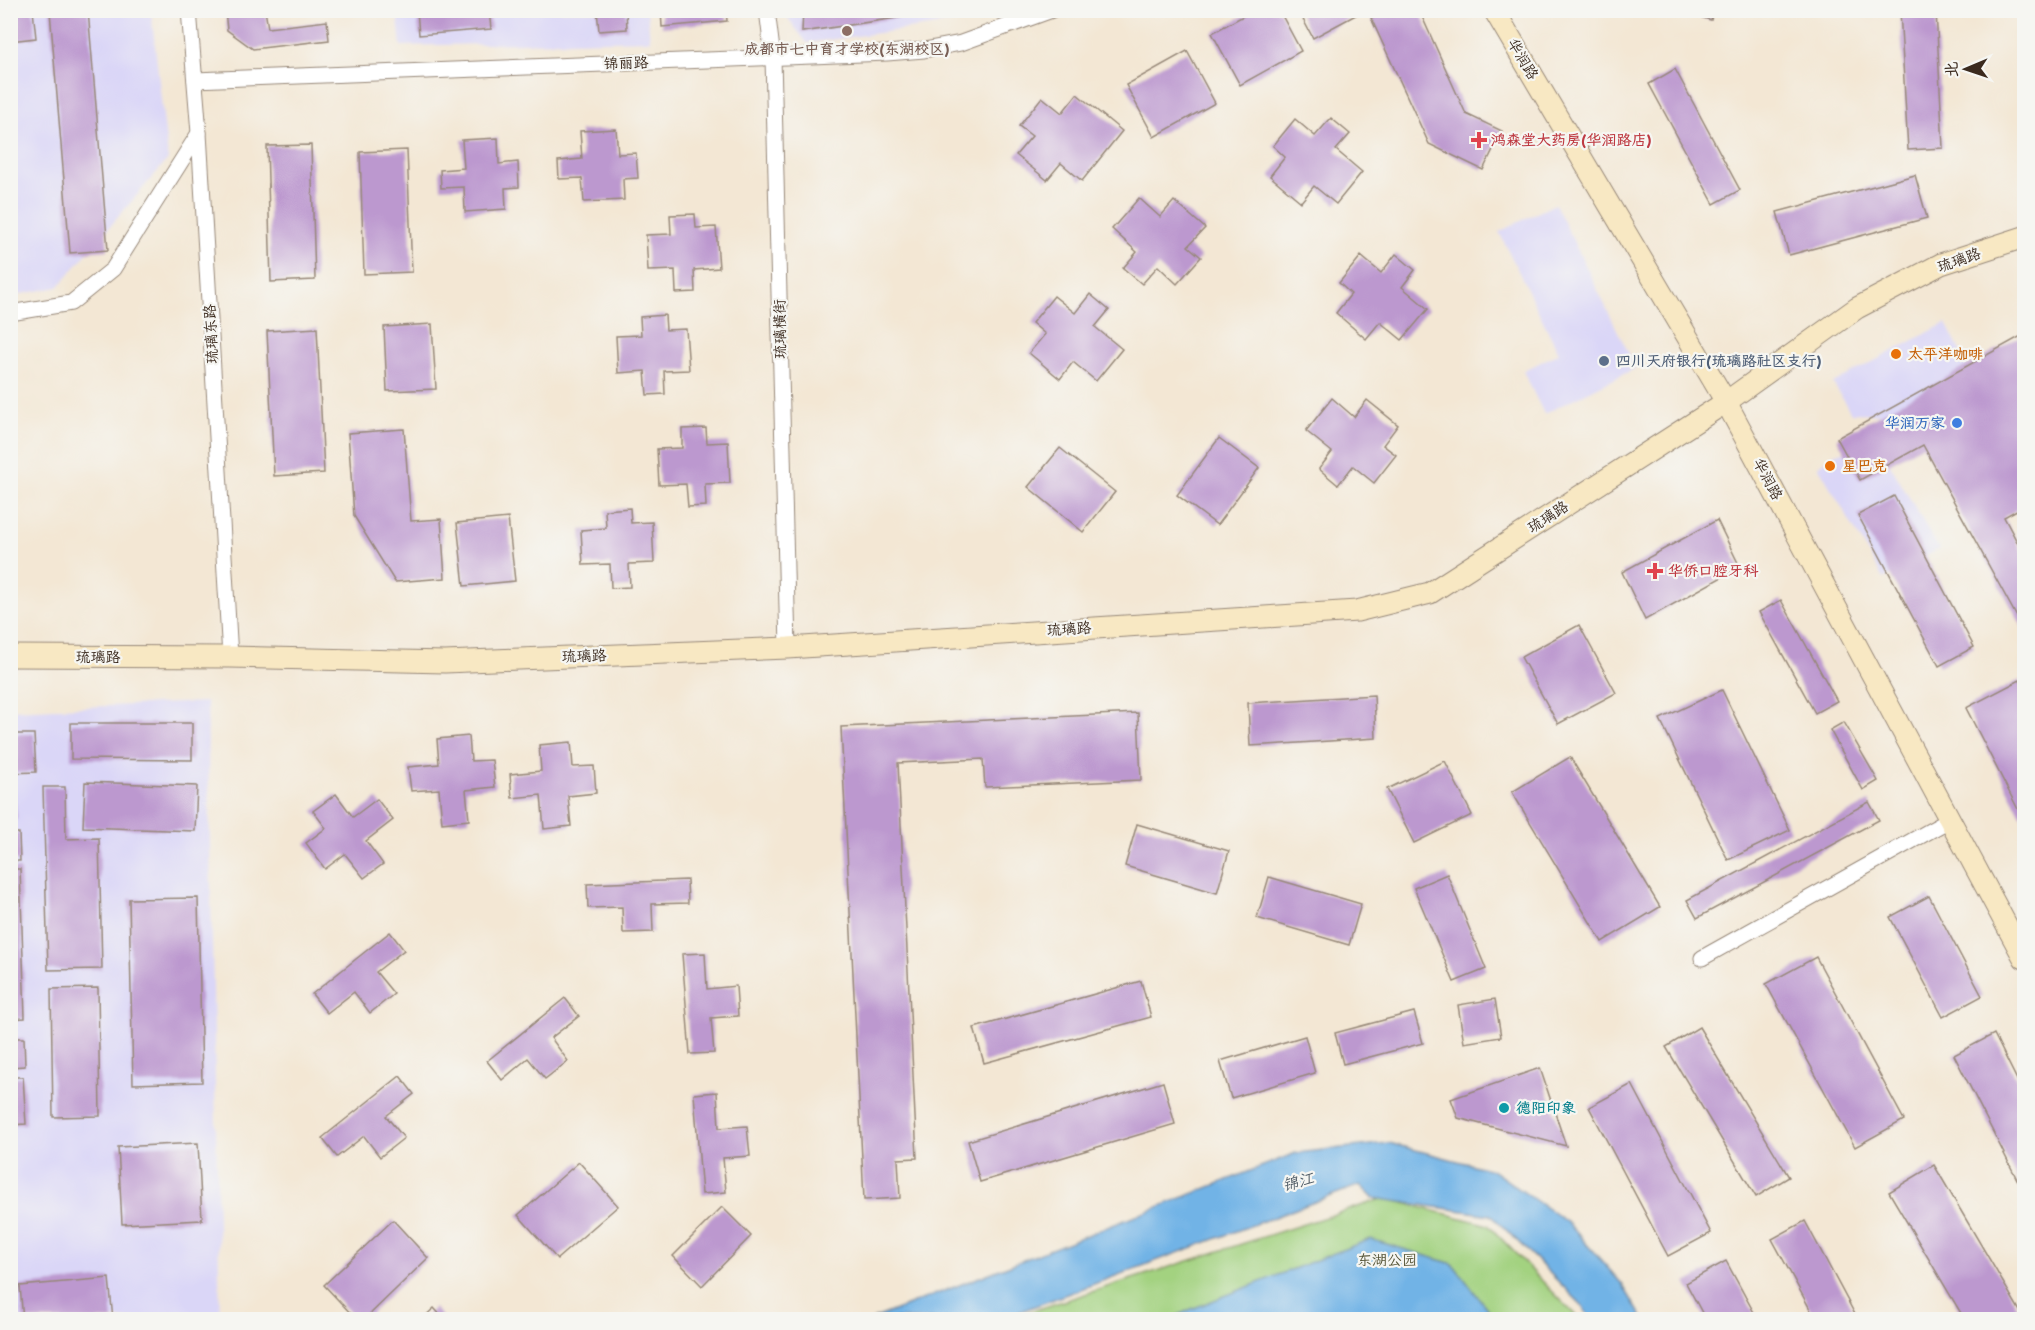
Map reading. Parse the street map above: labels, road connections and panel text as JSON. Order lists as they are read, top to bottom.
{
  "streets": {
    "street": [
      "华润路",
      "锦丽路",
      "琉璃路",
      "琉璃横街",
      "琉璃东路"
    ]
  },
  "crossings": [
    ["华润路", "琉璃路"],
    ["锦丽路", "琉璃横街"],
    ["锦丽路", "琉璃东路"],
    ["琉璃路", "琉璃横街"],
    ["琉璃路", "琉璃东路"]
  ],
  "water": ["锦江"],
  "parks": ["东湖公园"],
  "places": {
    "other": [
      "成都市七中育才学校(东湖校区)",
      "太平洋咖啡",
      "四川天府银行(琉璃路社区支行)",
      "华润万家",
      "星巴克",
      "德阳印象"
    ],
    "health": ["鸿森堂大药房(华润路店)", "华侨口腔牙科"]
  },
  "north": "left"
}
